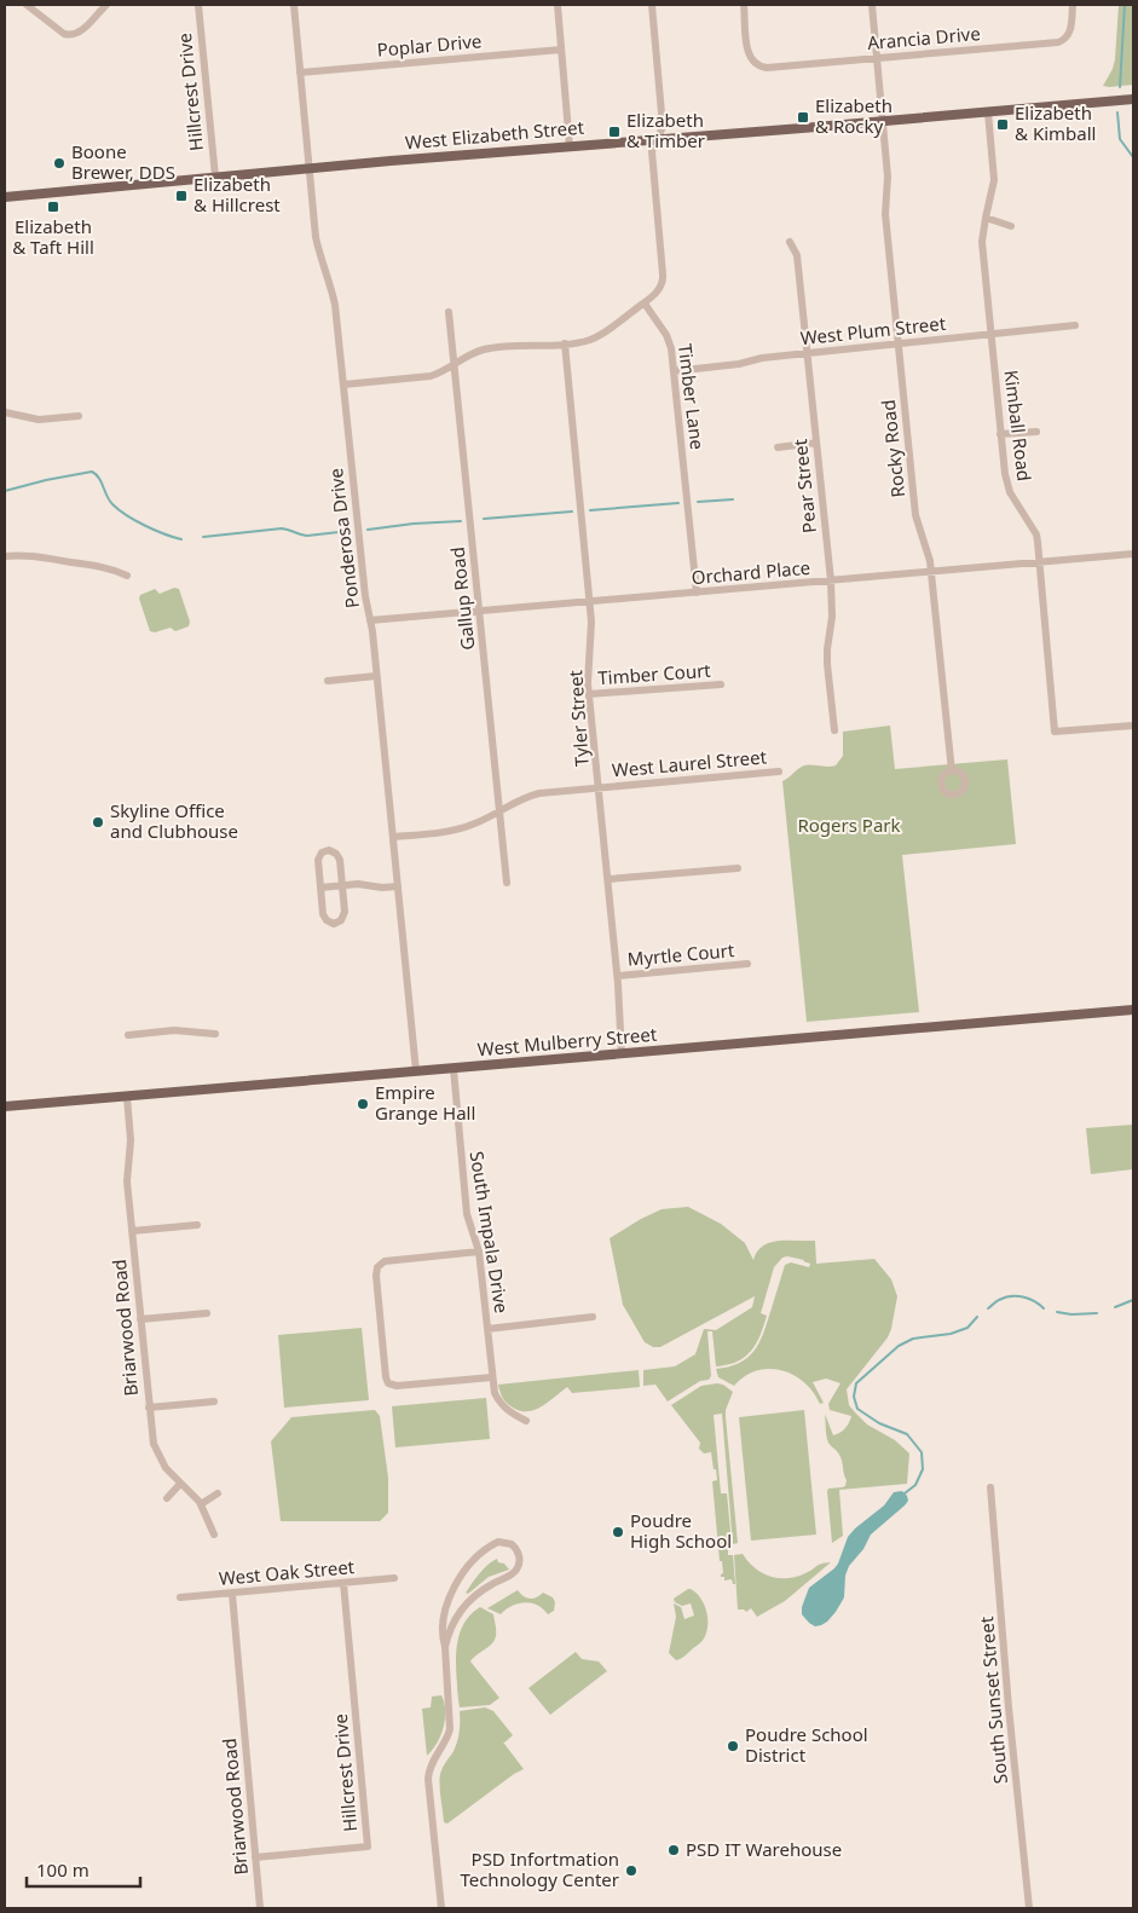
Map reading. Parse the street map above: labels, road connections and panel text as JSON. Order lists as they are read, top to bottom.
{
  "streets": {
    "main road": ["West Elizabeth Street", "West Mulberry Street"],
    "street": [
      "Arancia Drive",
      "Poplar Drive",
      "Hillcrest Drive",
      "West Plum Street",
      "Timber Lane",
      "Kimball Road",
      "Rocky Road",
      "Pear Street",
      "Ponderosa Drive",
      "Orchard Place",
      "Gallup Road",
      "Timber Court",
      "Tyler Street",
      "West Laurel Street",
      "Myrtle Court",
      "South Impala Drive",
      "Briarwood Road",
      "West Oak Street",
      "South Sunset Street"
    ]
  },
  "crossings": [
    ["Arancia Drive", "Rocky Road"],
    ["Poplar Drive", "Ponderosa Drive"],
    ["Hillcrest Drive", "West Elizabeth Street"],
    ["Hillcrest Drive", "Briarwood Road"],
    ["Hillcrest Drive", "West Oak Street"],
    ["West Elizabeth Street", "Kimball Road"],
    ["West Elizabeth Street", "Rocky Road"],
    ["West Elizabeth Street", "Ponderosa Drive"],
    ["West Plum Street", "Timber Lane"],
    ["West Plum Street", "Kimball Road"],
    ["West Plum Street", "Rocky Road"],
    ["West Plum Street", "Pear Street"],
    ["Timber Lane", "Orchard Place"],
    ["Kimball Road", "Orchard Place"],
    ["Rocky Road", "Orchard Place"],
    ["Pear Street", "Orchard Place"],
    ["Ponderosa Drive", "Orchard Place"],
    ["Ponderosa Drive", "West Laurel Street"],
    ["Ponderosa Drive", "West Mulberry Street"],
    ["Orchard Place", "Gallup Road"],
    ["Orchard Place", "Tyler Street"],
    ["Gallup Road", "West Laurel Street"],
    ["Timber Court", "Tyler Street"],
    ["Tyler Street", "West Laurel Street"],
    ["Tyler Street", "Myrtle Court"],
    ["Tyler Street", "West Mulberry Street"],
    ["West Mulberry Street", "South Impala Drive"],
    ["West Mulberry Street", "Briarwood Road"],
    ["Briarwood Road", "West Oak Street"]
  ],
  "parks": ["Rogers Park"],
  "places": {
    "transit": [
      "Elizabeth & Rocky",
      "Elizabeth & Kimball",
      "Elizabeth & Timber",
      "Elizabeth & Hillcrest",
      "Elizabeth & Taft Hill"
    ],
    "other": [
      "Boone Brewer, DDS",
      "Skyline Office and Clubhouse",
      "Empire Grange Hall",
      "Poudre High School",
      "Poudre School District",
      "PSD IT Warehouse",
      "PSD Infortmation Technology Center"
    ]
  },
  "scale_bar": "100 m"
}
